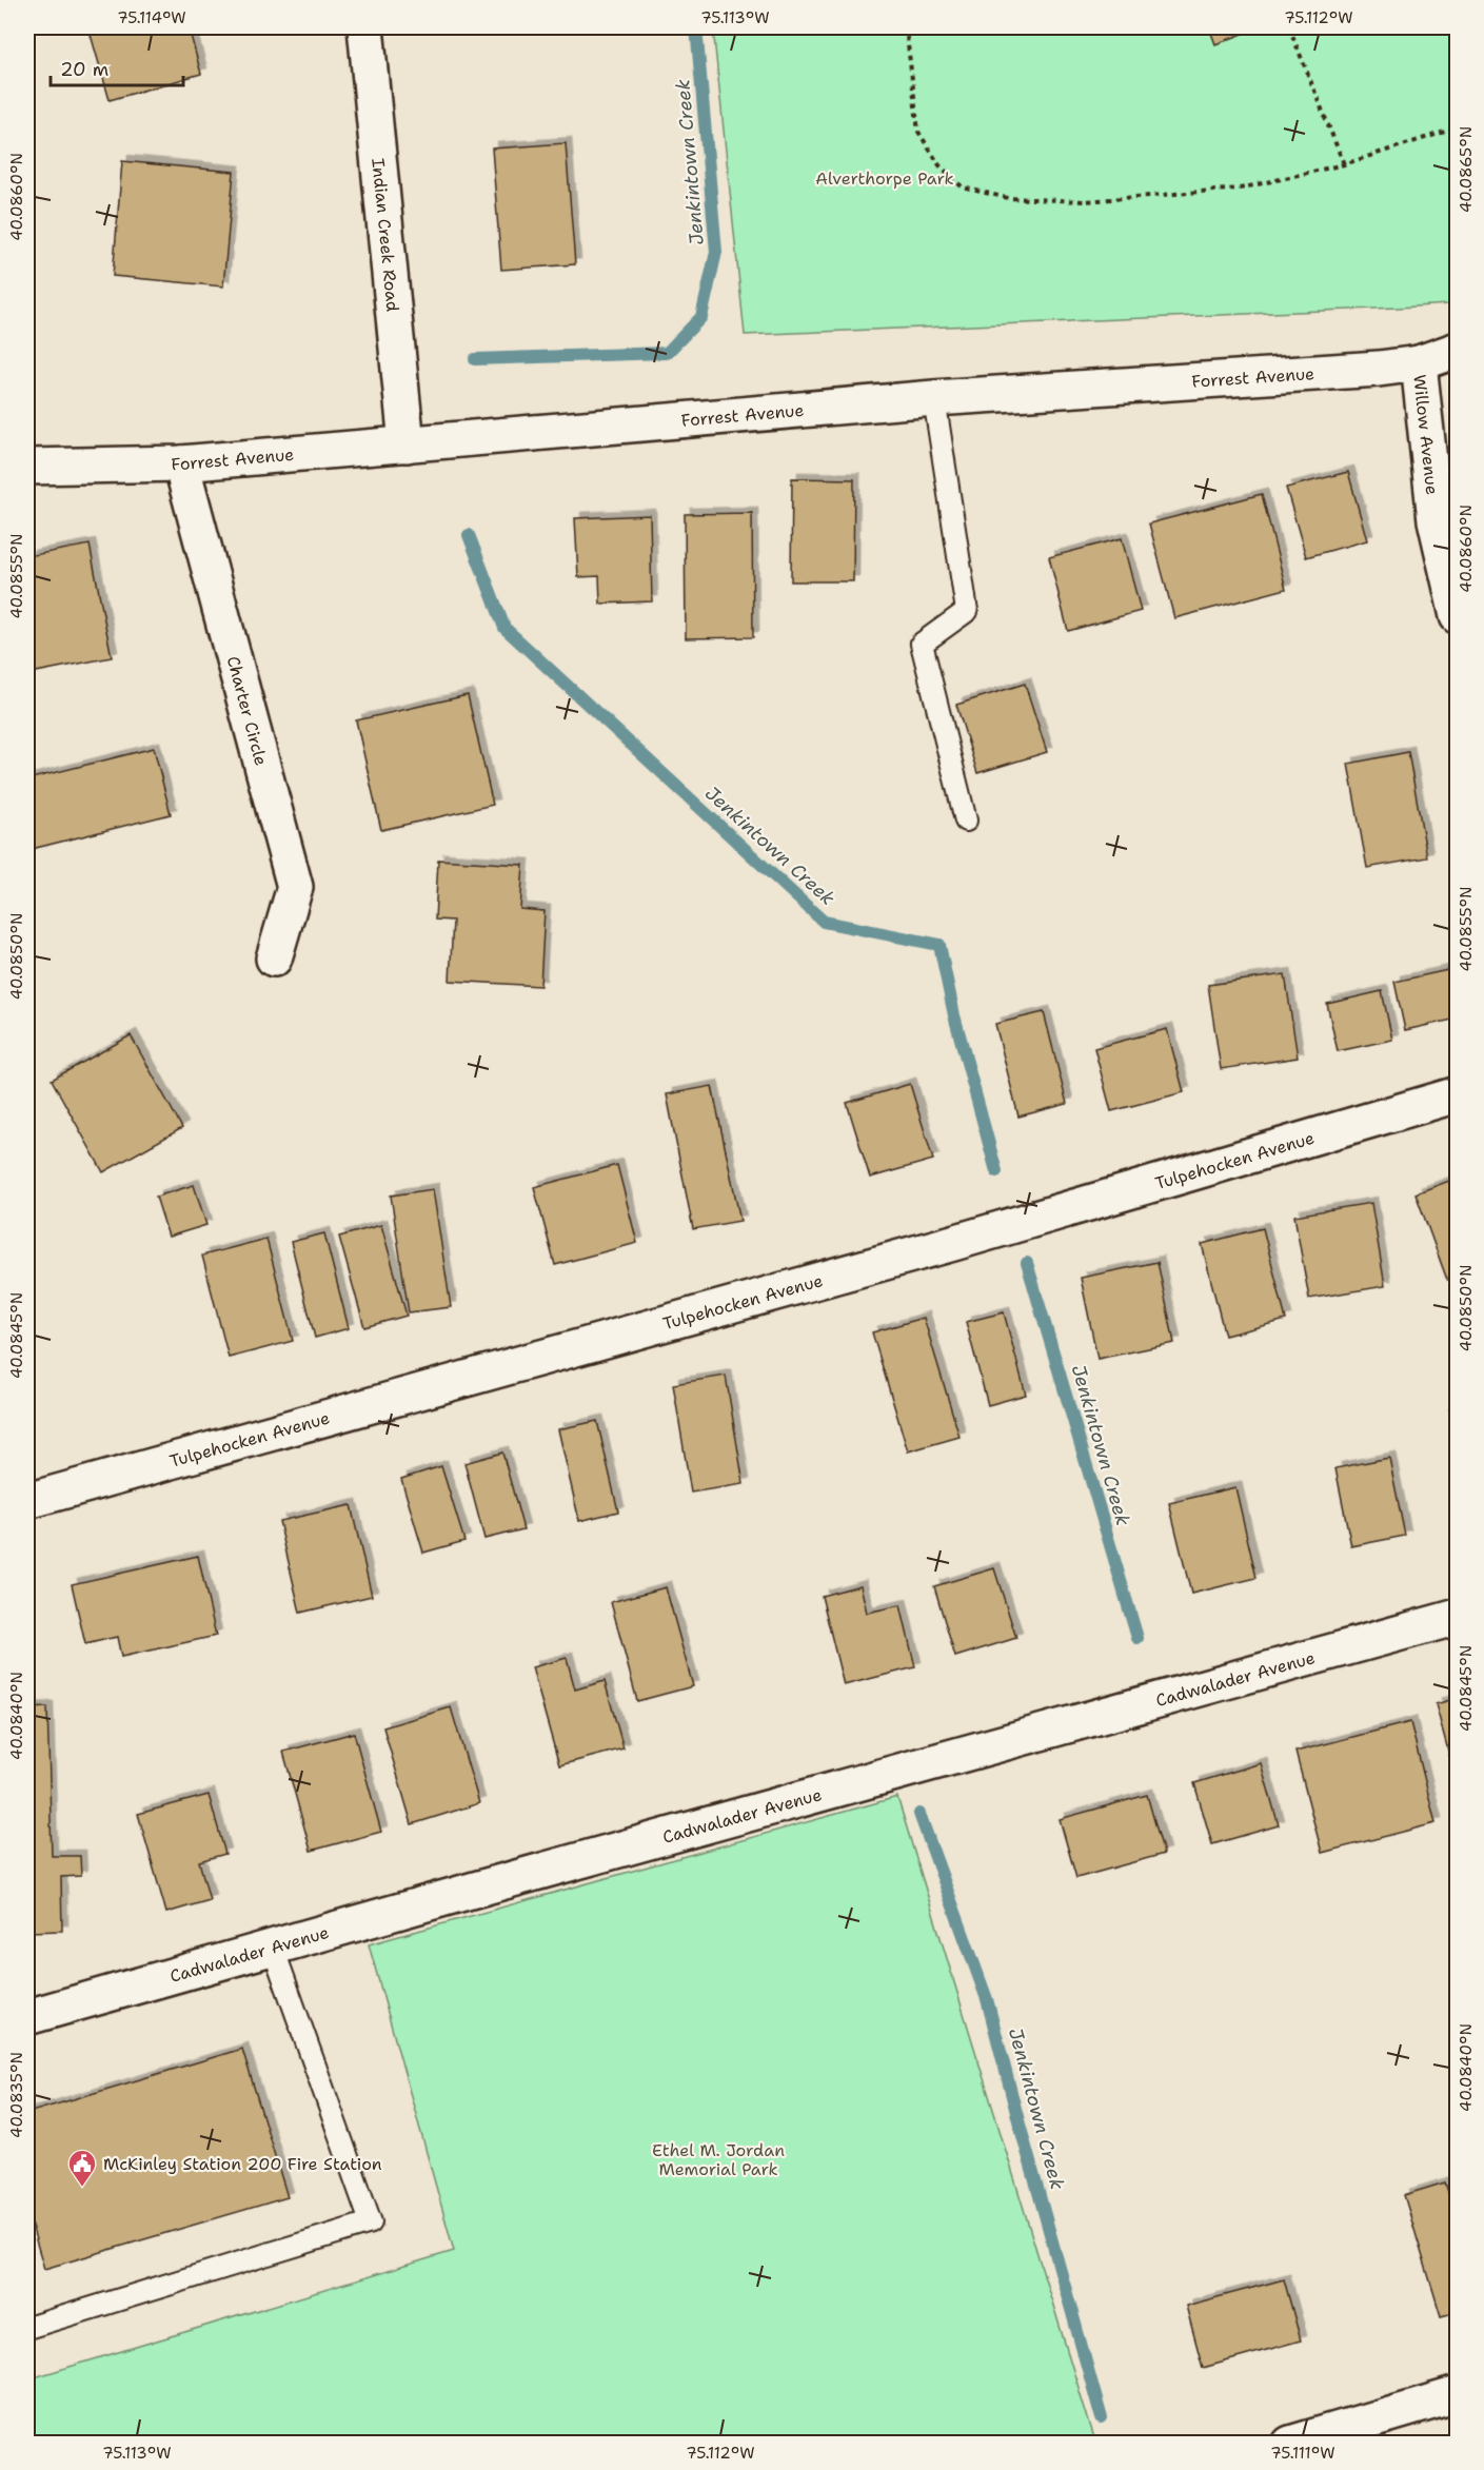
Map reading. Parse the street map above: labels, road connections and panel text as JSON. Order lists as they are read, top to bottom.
{
  "streets": {
    "street": [
      "Indian Creek Road",
      "Forrest Avenue",
      "Willow Avenue",
      "Charter Circle",
      "Tulpehocken Avenue",
      "Cadwalader Avenue"
    ]
  },
  "crossings": [
    ["Indian Creek Road", "Forrest Avenue"],
    ["Forrest Avenue", "Willow Avenue"],
    ["Forrest Avenue", "Charter Circle"]
  ],
  "water": ["Jenkintown Creek"],
  "parks": ["Alverthorpe Park", "Ethel M. Jordan Memorial Park"],
  "places": {
    "public building": ["McKinley Station 200 Fire Station"]
  },
  "scale_bar": "20 m",
  "coordinates": [
    "75.114°W",
    "75.113°W",
    "75.112°W",
    "40.0865°N",
    "40.0860°N",
    "40.0855°N",
    "40.0850°N",
    "40.0845°N",
    "40.0840°N",
    "40.0835°N",
    "75.111°W"
  ]
}
